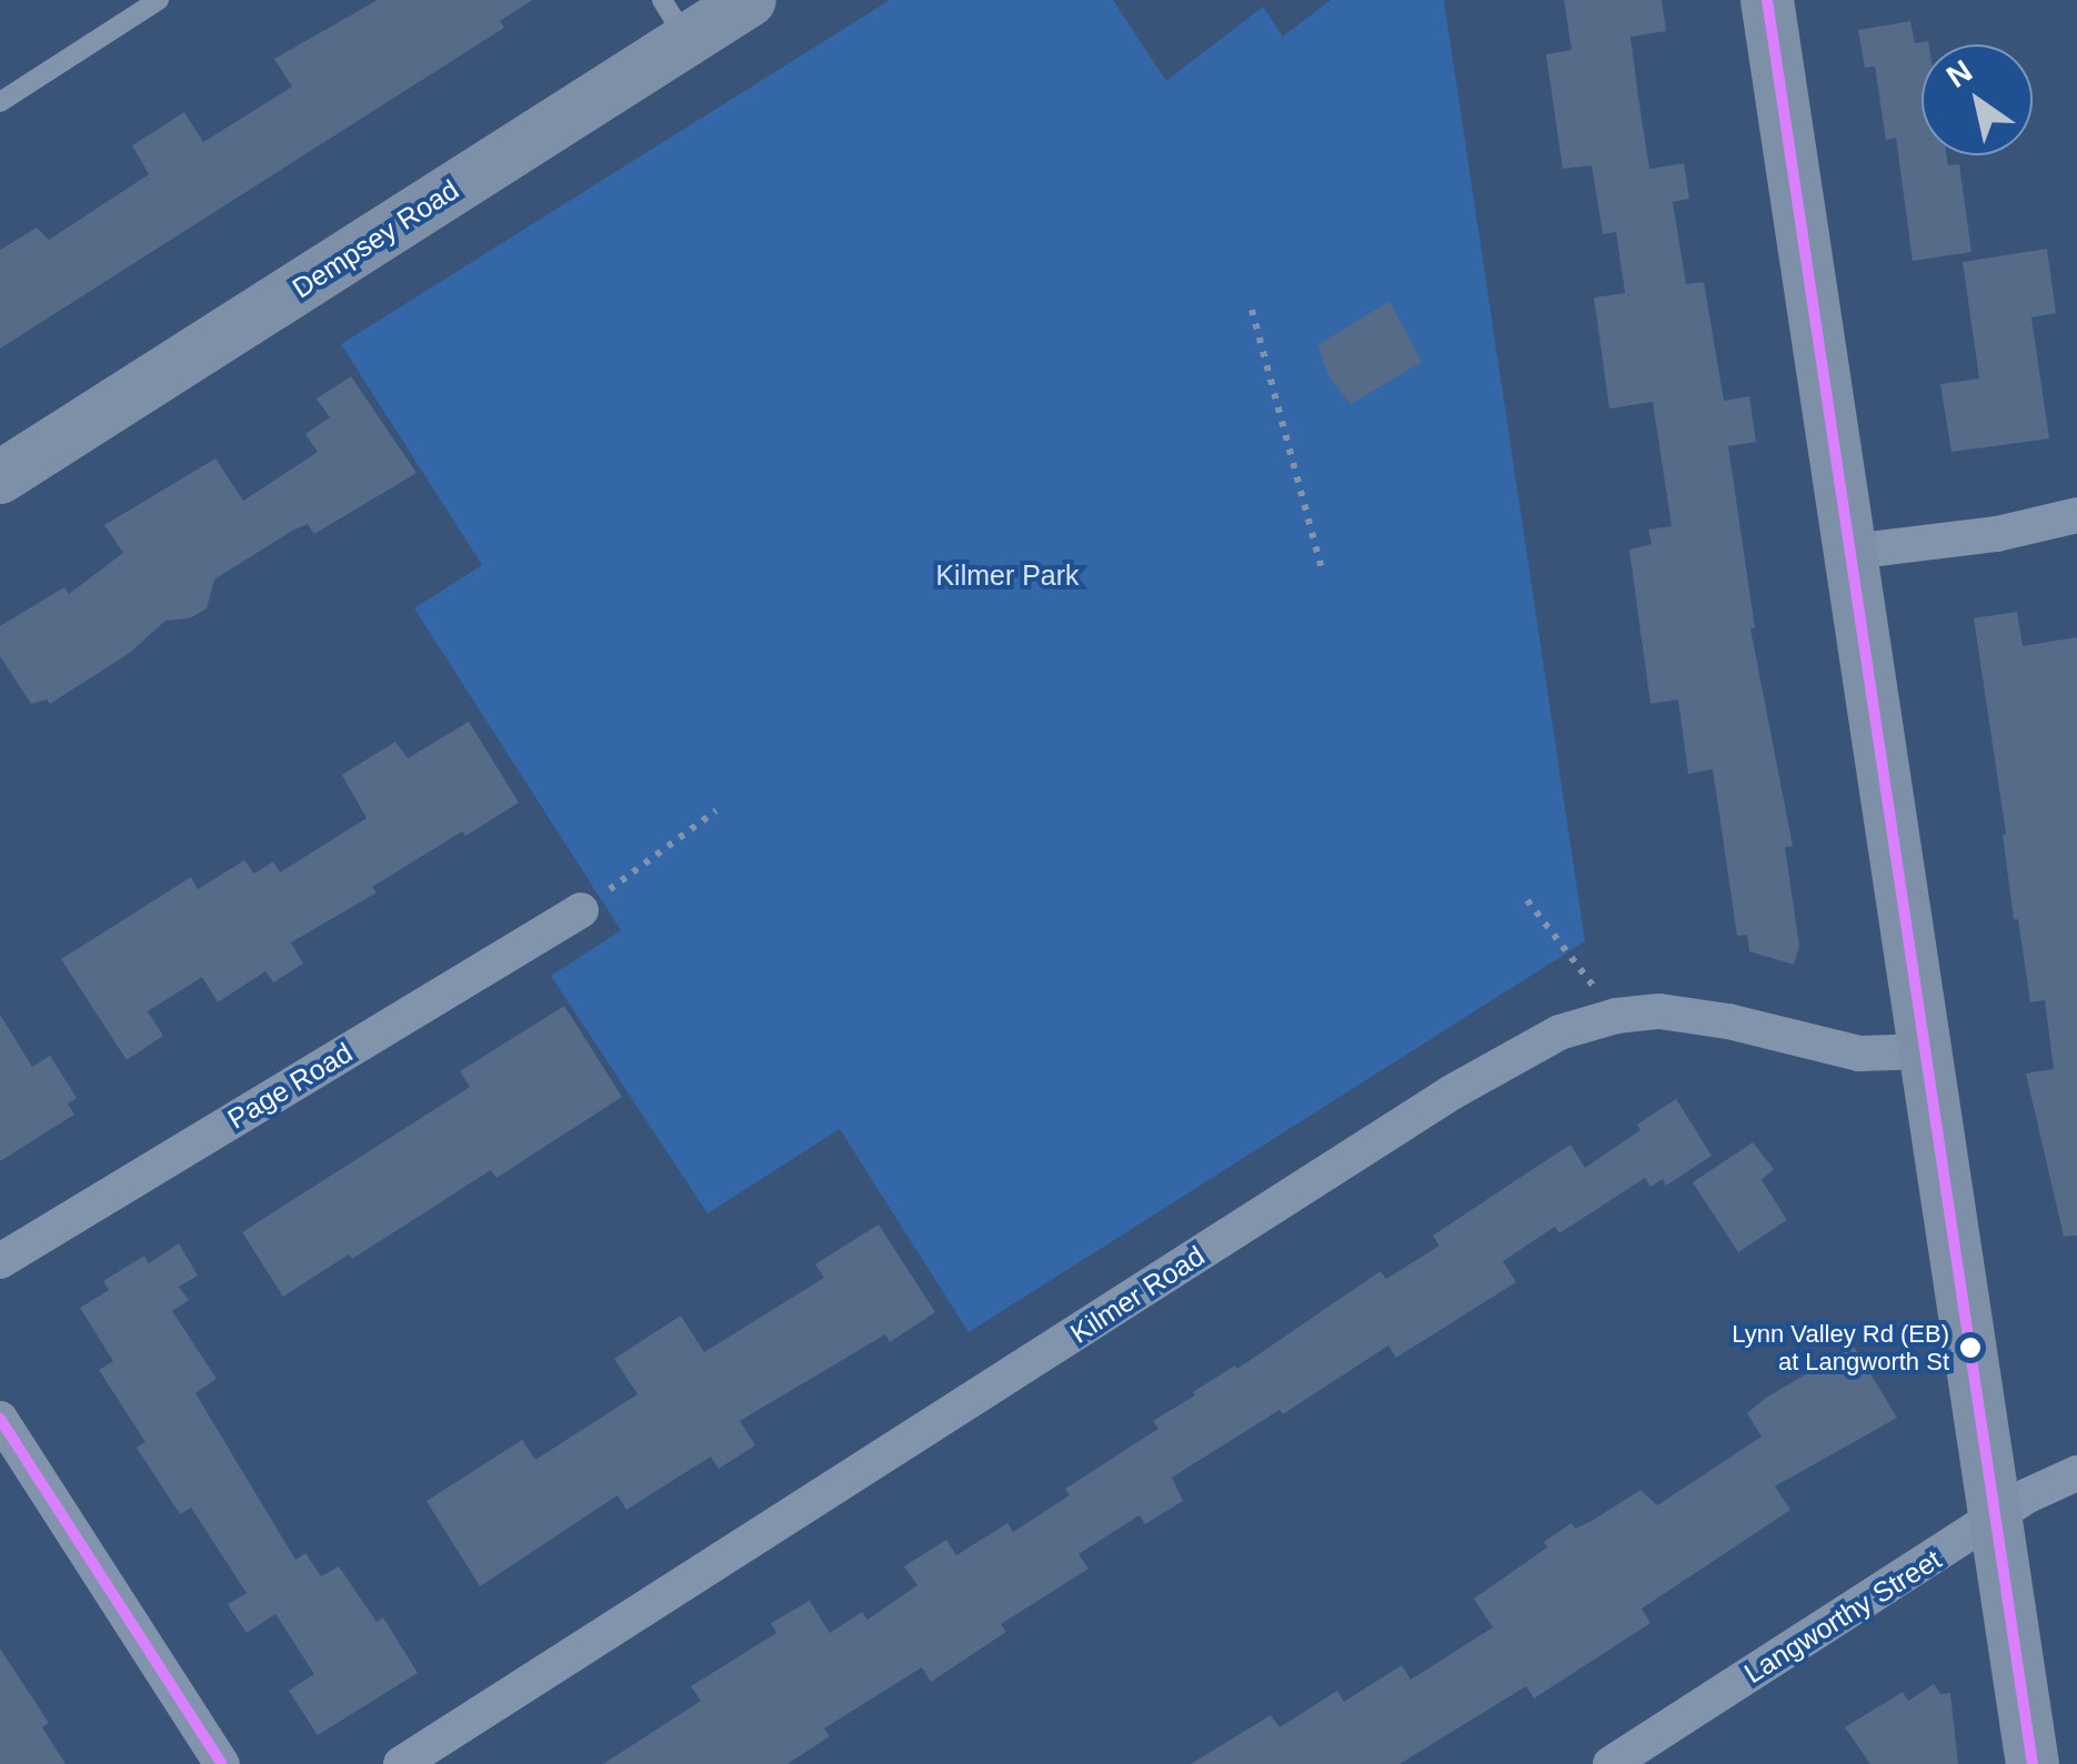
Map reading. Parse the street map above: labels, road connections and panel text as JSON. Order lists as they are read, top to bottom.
{
  "streets": {
    "street": [
      "Dempsey Road",
      "Page Road",
      "Kilmer Road",
      "Langworthy Street"
    ]
  },
  "parks": ["Kilmer Park"],
  "places": ["Lynn Valley Rd (EB) at Langworth St"],
  "north": "top left"
}
